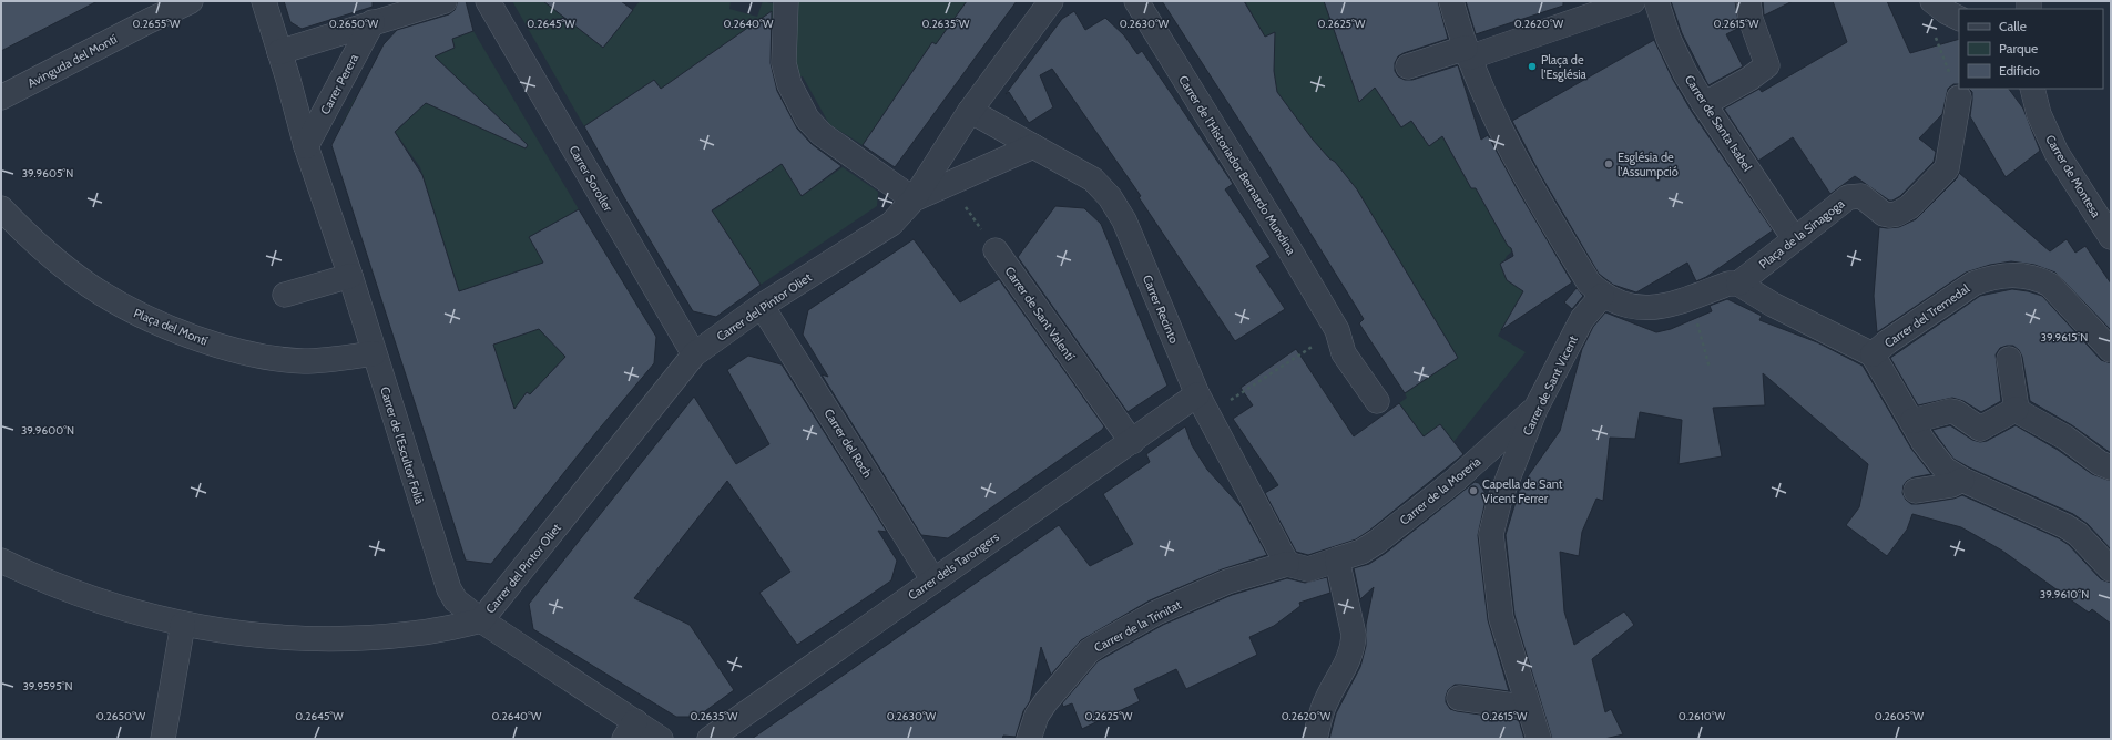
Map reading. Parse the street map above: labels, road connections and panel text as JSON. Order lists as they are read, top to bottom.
{
  "streets": {
    "street": [
      "Avinguda del Montí",
      "Carrer Perera",
      "Carrer de Santa Isabel",
      "Carrer de l'Historiador Bernardo Mundina",
      "Carrer de Montesa",
      "Carrer Soroller",
      "Plaça de la Sinagoga",
      "Carrer del Pintor Oliet",
      "Carrer Recinto",
      "Carrer de Sant Valentí",
      "Carrer del Tremedal",
      "Plaça del Montí",
      "Carrer de Sant Vicent",
      "Carrer del Roch",
      "Carrer de l'Escultor Folià",
      "Carrer de la Moreria",
      "Carrer dels Tarongers",
      "Carrer de la Trinitat"
    ]
  },
  "crossings": [
    ["Carrer Perera", "Carrer de l'Escultor Folià"],
    ["Carrer de Santa Isabel", "Plaça de la Sinagoga"],
    ["Carrer Soroller", "Carrer del Pintor Oliet"],
    ["Plaça de la Sinagoga", "Carrer de Sant Vicent"],
    ["Carrer del Pintor Oliet", "Carrer Recinto"],
    ["Carrer del Pintor Oliet", "Carrer del Roch"],
    ["Carrer del Pintor Oliet", "Carrer de l'Escultor Folià"],
    ["Carrer Recinto", "Carrer de la Moreria"],
    ["Carrer Recinto", "Carrer dels Tarongers"],
    ["Carrer Recinto", "Carrer de la Trinitat"],
    ["Carrer de Sant Valentí", "Carrer dels Tarongers"],
    ["Plaça del Montí", "Carrer de l'Escultor Folià"],
    ["Carrer de Sant Vicent", "Carrer de la Moreria"],
    ["Carrer del Roch", "Carrer dels Tarongers"],
    ["Carrer de la Moreria", "Carrer de la Trinitat"]
  ],
  "places": ["Plaça de l'Església", "Església de l'Assumpció", "Capella de Sant Vicent Ferrer"],
  "legend": ["Calle", "Parque", "Edificio"],
  "coordinates": [
    "0.2655°W",
    "0.2650°W",
    "0.2645°W",
    "0.2640°W",
    "0.2635°W",
    "0.2630°W",
    "0.2625°W",
    "0.2620°W",
    "0.2615°W",
    "39.9605°N",
    "39.9615°N",
    "39.9600°N",
    "39.9610°N",
    "39.9595°N",
    "0.2610°W",
    "0.2605°W"
  ]
}
